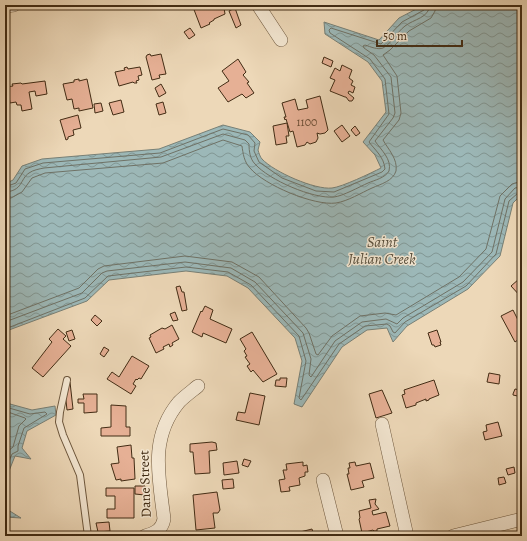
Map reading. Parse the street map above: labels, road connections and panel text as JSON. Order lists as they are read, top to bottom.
{
  "streets": {
    "street": ["Dane Street"]
  },
  "water": ["Saint Julian Creek"],
  "house_numbers": ["1100"],
  "scale_bar": "50 m"
}
